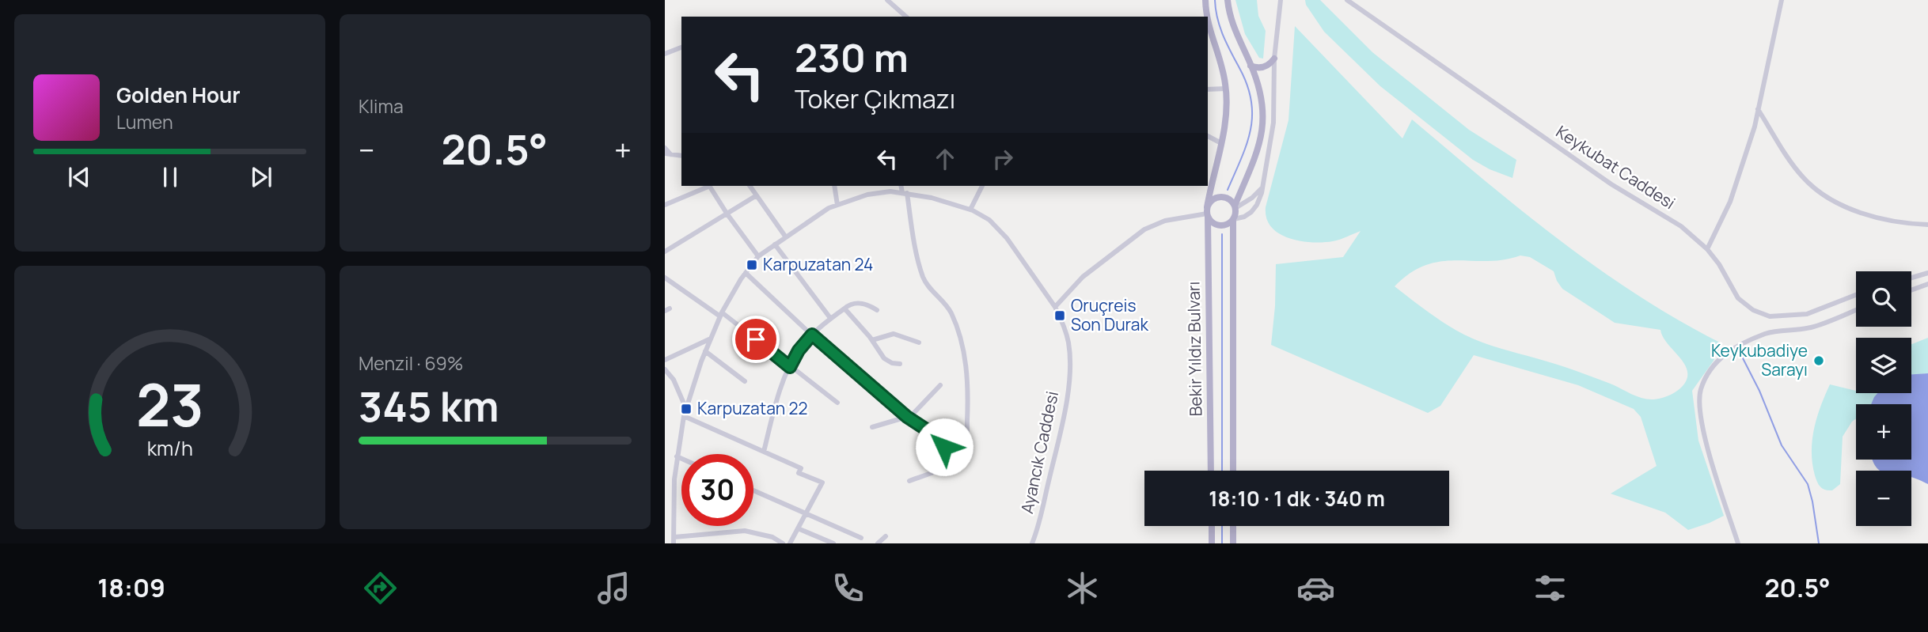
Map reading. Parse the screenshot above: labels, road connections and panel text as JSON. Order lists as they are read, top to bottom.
{
  "streets": {
    "main road": ["Bekir Yıldız Bulvarı"],
    "street": ["Keykubat Caddesi", "Ayancık Caddesi"]
  },
  "places": {
    "transit": ["Karpuzatan 24", "Oruçreis Son Durak", "Karpuzatan 22"],
    "other": ["Keykubadiye Sarayı"]
  },
  "page": {
    "tile": [
      "Klima",
      ["Menzil · 69%", "345 km"]
    ],
    "turn": ["230 m", "Toker Çıkmazı"],
    "song": ["Golden Hour", "Lumen"],
    "heat": ["−", "20.5°", "+"],
    "map_buttons": ["+", "−"],
    "limit": "30",
    "trip": "18:10 · 1 dk · 340 m",
    "tabs": ["18:09", "20.5°"],
    "gauge": ["23", "km/h"]
  }
}
